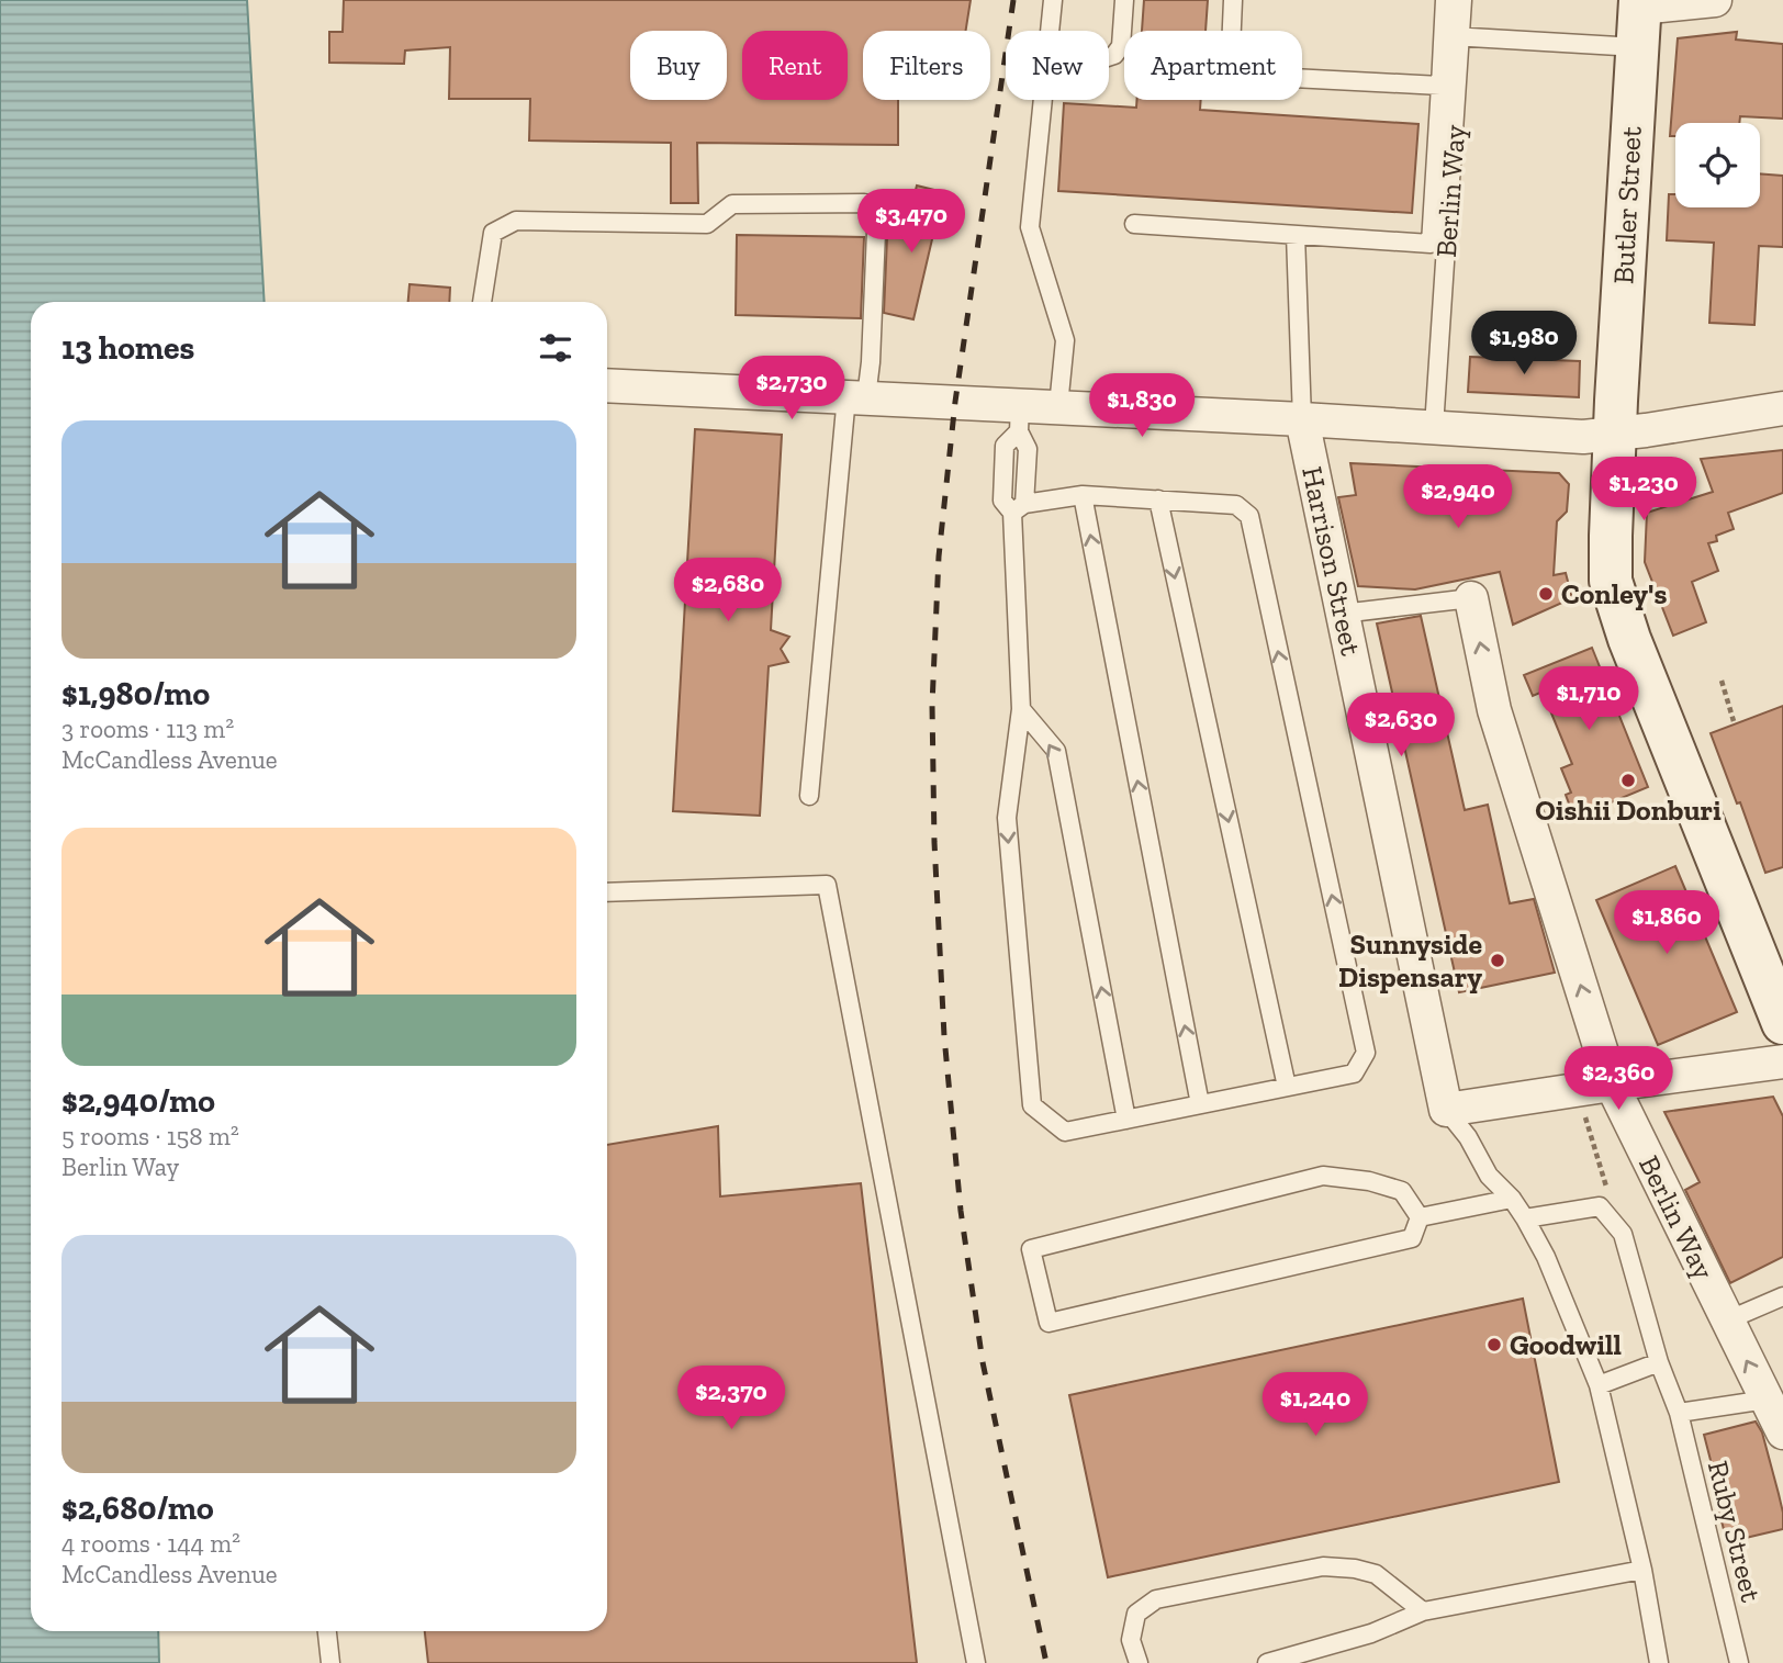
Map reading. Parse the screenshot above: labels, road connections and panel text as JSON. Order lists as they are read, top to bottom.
{
  "streets": {
    "main road": ["Butler Street"],
    "street": ["Berlin Way", "Harrison Street"],
    "lane": ["Ruby Street"]
  },
  "places": [
    "Conley's",
    "Oishii Donburi",
    "Sunnyside Dispensary",
    "Goodwill"
  ],
  "page": {
    "chip": [
      "Buy",
      "Rent",
      "Filters",
      "New",
      "Apartment"
    ],
    "price": [
      "$3,470",
      "$1,980",
      "$2,730",
      "$1,830",
      "$1,230",
      "$2,940",
      "$2,680",
      "$1,710",
      "$2,630",
      "$1,860",
      "$2,360",
      "$2,370",
      "$1,240"
    ],
    "heading": "13 homes",
    "list": [
      {
        "name": "$1,980/mo",
        "note": "3 rooms · 113 m² · McCandless Avenue"
      },
      {
        "name": "$2,940/mo",
        "note": "5 rooms · 158 m² · Berlin Way"
      },
      {
        "name": "$2,680/mo",
        "note": "4 rooms · 144 m² · McCandless Avenue"
      }
    ]
  }
}
